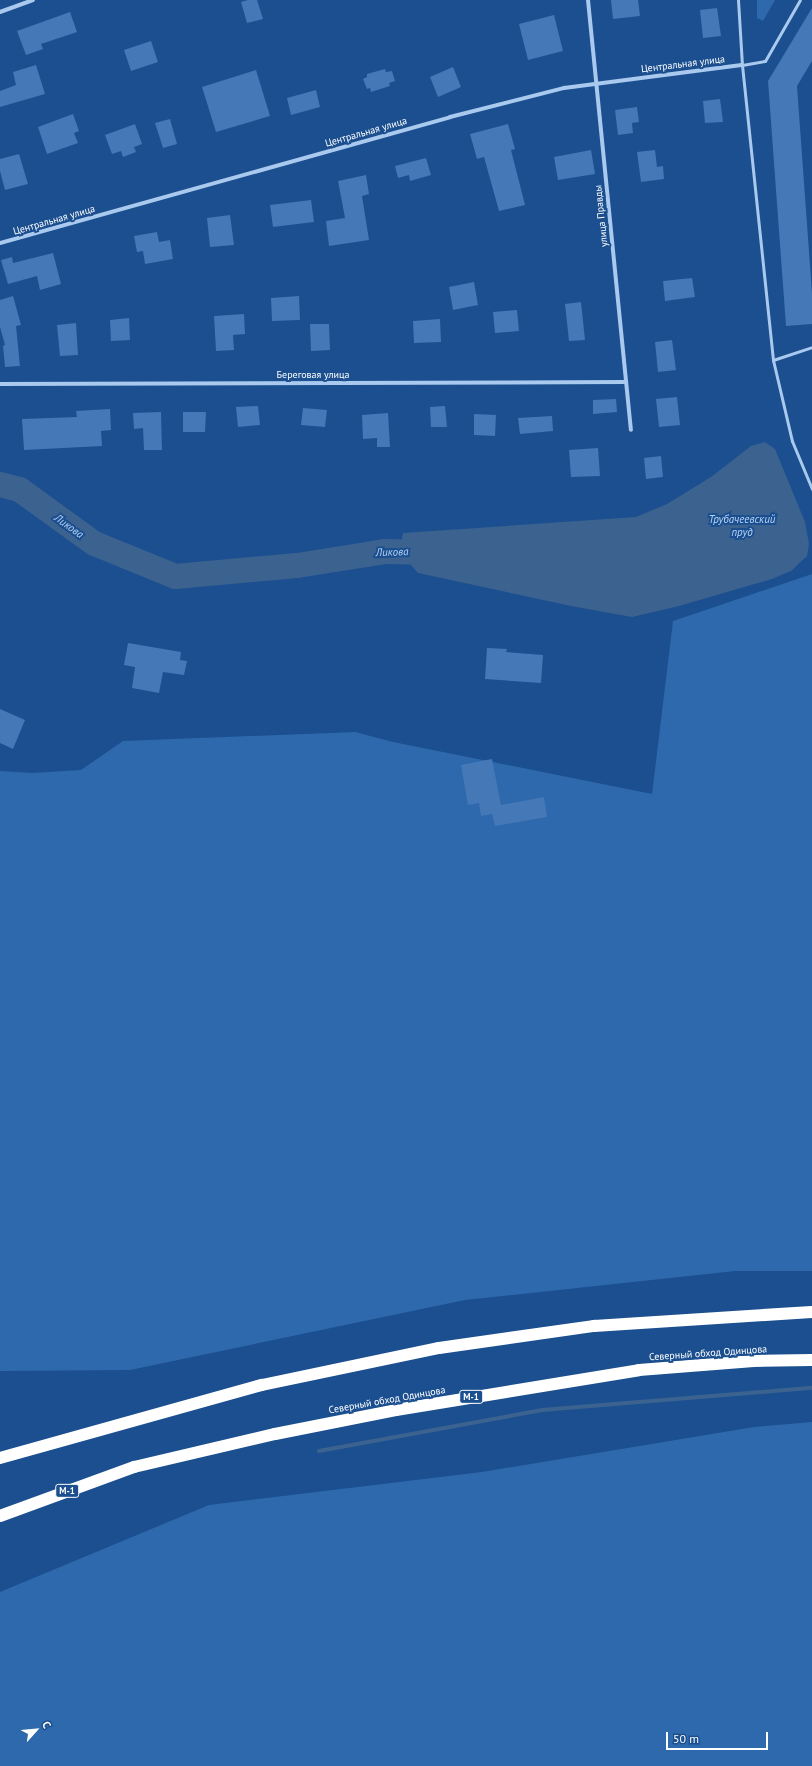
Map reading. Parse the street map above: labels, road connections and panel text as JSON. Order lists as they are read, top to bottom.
{
  "streets": {
    "highway": ["Северный обход Одинцова", "М-1"],
    "street": ["Центральная улица", "улица Правды", "Береговая улица"]
  },
  "crossings": [
    ["Центральная улица", "улица Правды"],
    ["улица Правды", "Береговая улица"]
  ],
  "water": ["Трубачеевский пруд", "Ликова"],
  "scale_bar": "50 m",
  "north": "top right"
}
